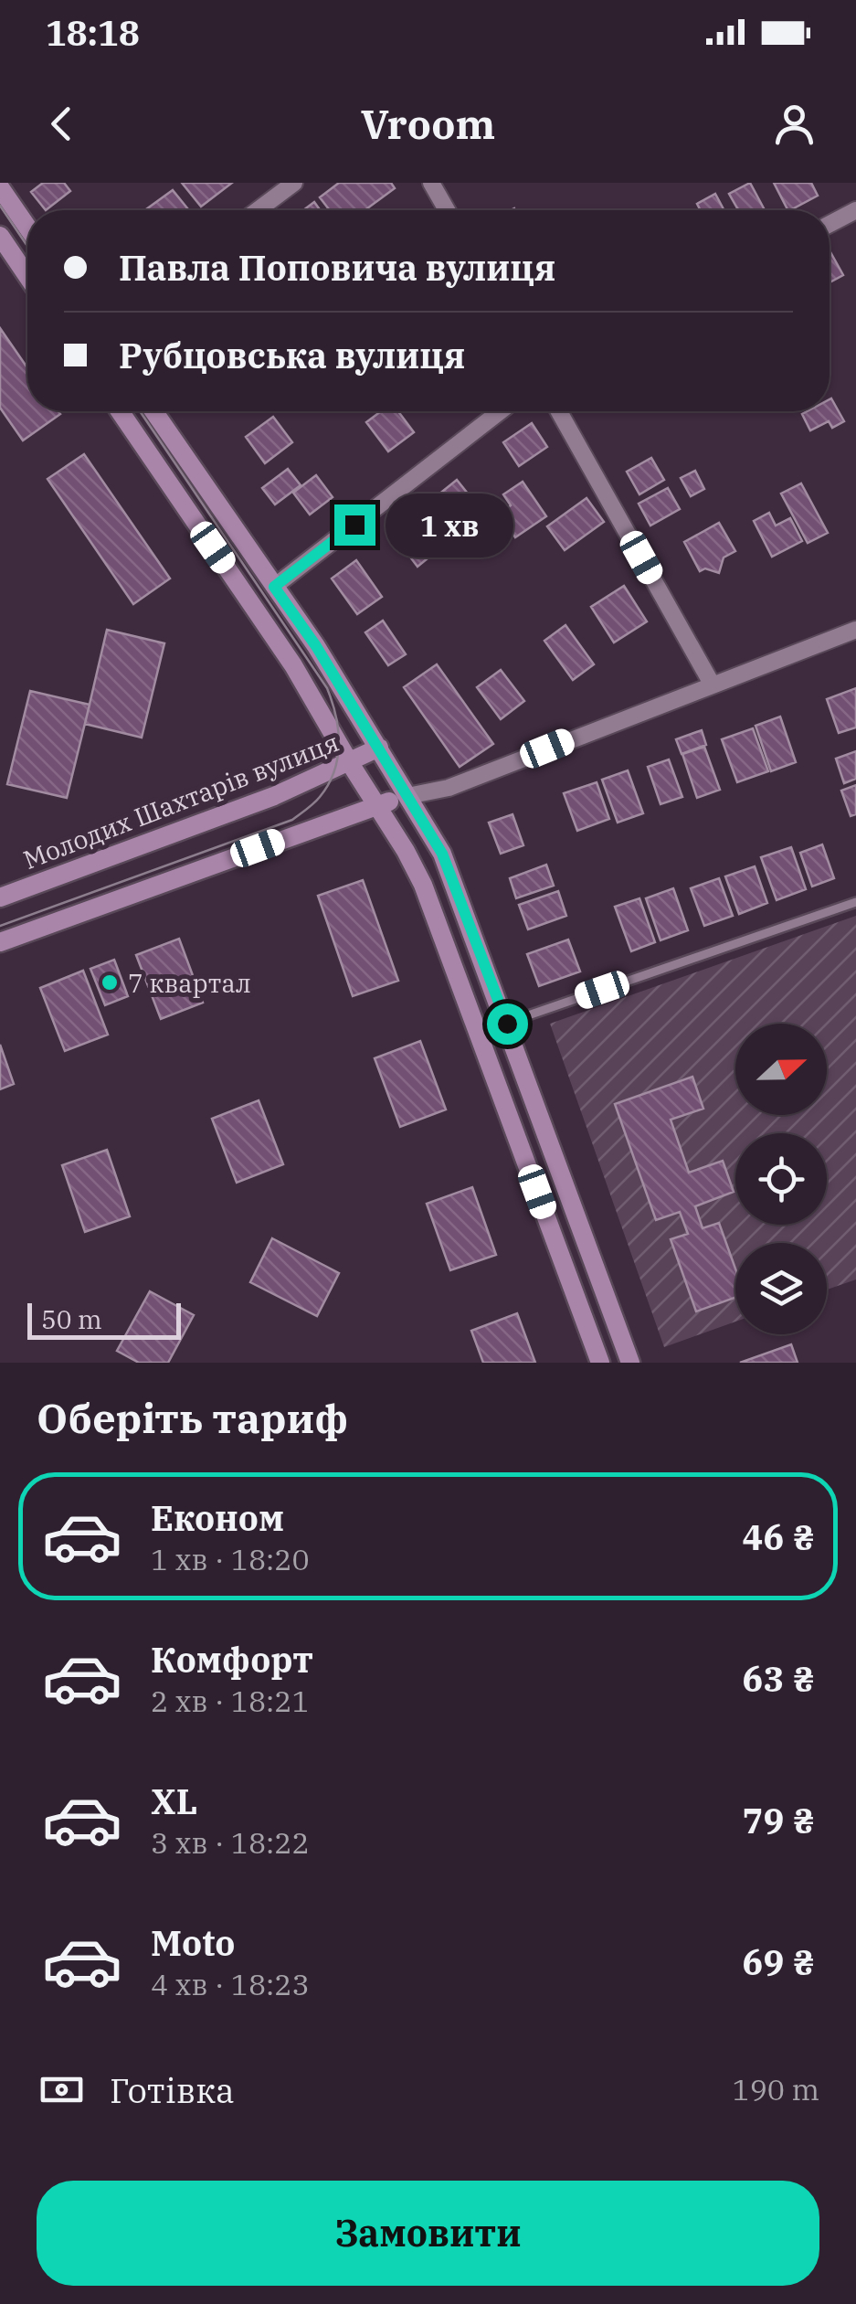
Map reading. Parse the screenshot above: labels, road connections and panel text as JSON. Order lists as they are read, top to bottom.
{
  "streets": {
    "main road": ["Молодих Шахтарів вулиця"]
  },
  "places": ["7 квартал"],
  "scale_bar": "50 m",
  "north": "right",
  "page": {
    "status": "18:18",
    "header": "Vroom",
    "banner": ["Павла Поповича вулиця", "Рубцовська вулиця"],
    "bubble": "1 хв",
    "scale": "50 m",
    "heading": "Оберіть тариф",
    "list": [
      {
        "name": "Економ",
        "note": "1 хв · 18:20",
        "value": "46 ₴"
      },
      {
        "name": "Комфорт",
        "note": "2 хв · 18:21",
        "value": "63 ₴"
      },
      {
        "name": "XL",
        "note": "3 хв · 18:22",
        "value": "79 ₴"
      },
      {
        "name": "Moto",
        "note": "4 хв · 18:23",
        "value": "69 ₴"
      }
    ],
    "pay": ["Готівка", "190 m"],
    "buttons": "Замовити"
  }
}
